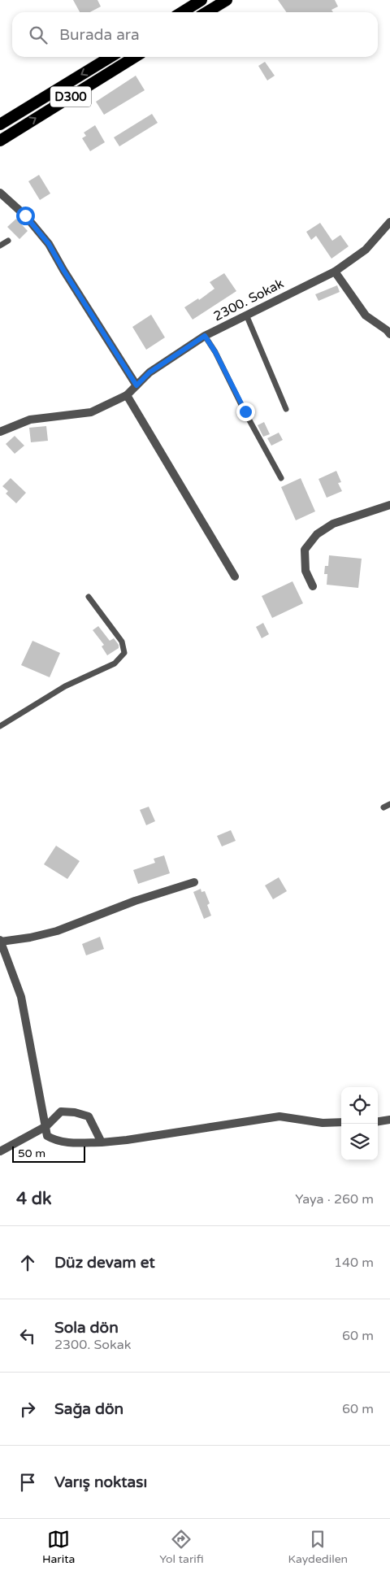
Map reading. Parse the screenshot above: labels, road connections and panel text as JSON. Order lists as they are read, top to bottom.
{
  "streets": {
    "highway": ["D300"],
    "street": ["2300. Sokak"]
  },
  "scale_bar": "50 m",
  "page": {
    "search": "Burada ara",
    "scale": "50 m",
    "heading": ["4 dk", "Yaya · 260 m"],
    "list": [
      ["Düz devam et", "140 m"],
      ["Sola dön", "2300. Sokak", "60 m"],
      ["Sağa dön", "60 m"],
      "Varış noktası"
    ],
    "nav": ["Harita", "Yol tarifi", "Kaydedilen"]
  }
}
